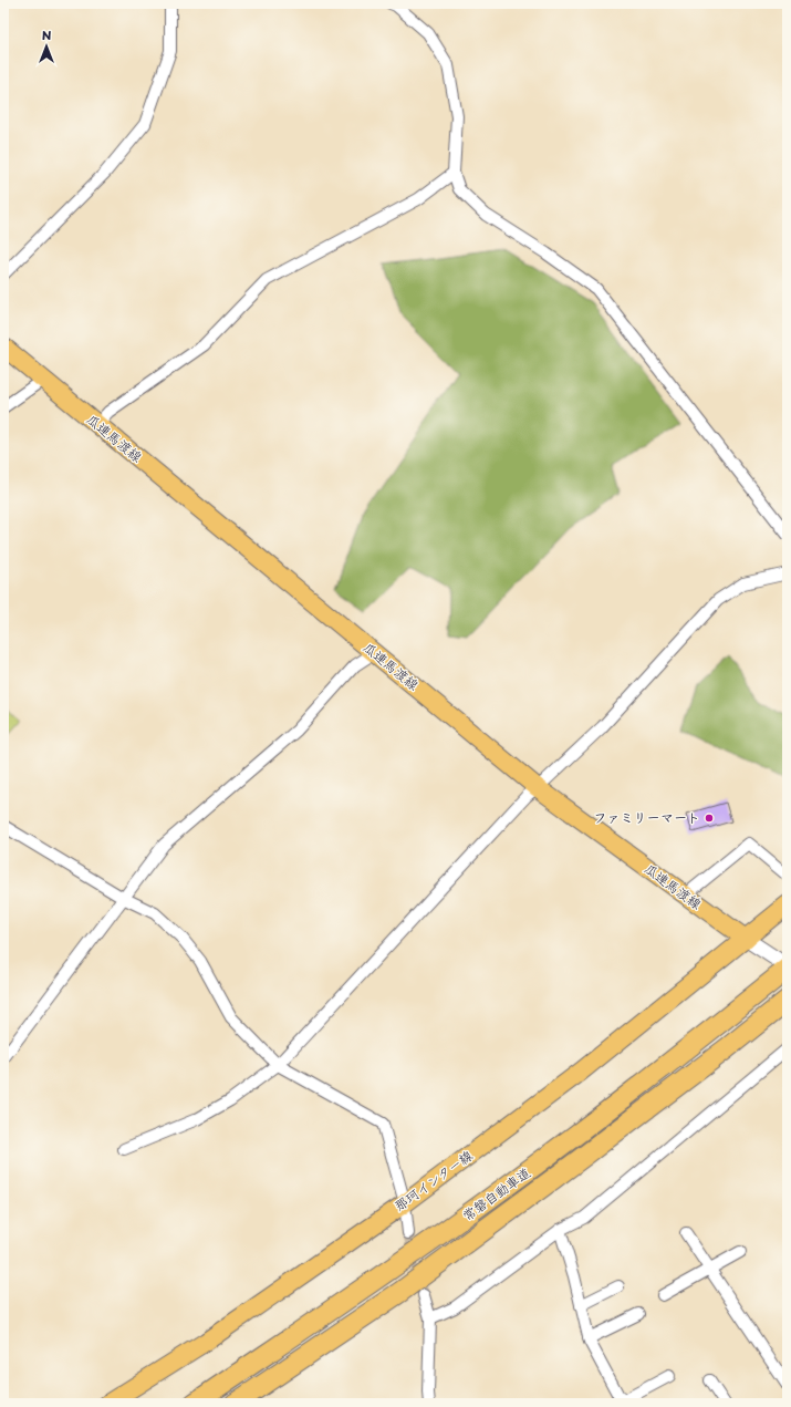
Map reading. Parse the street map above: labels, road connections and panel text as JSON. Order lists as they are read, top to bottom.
{
  "streets": {
    "highway": ["常磐自動車道"],
    "main road": ["瓜連馬渡線", "那珂インター線"]
  },
  "crossings": [
    ["瓜連馬渡線", "那珂インター線"]
  ],
  "places": ["ファミリーマート"],
  "north": "top"
}
